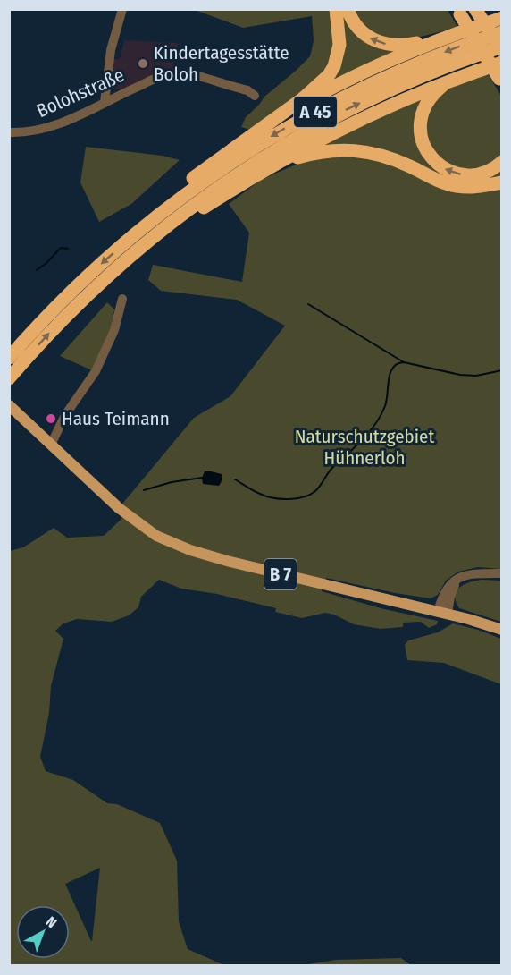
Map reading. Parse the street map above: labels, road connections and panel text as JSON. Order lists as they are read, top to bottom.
{
  "streets": {
    "highway": ["A 45"],
    "main road": ["B 7"],
    "street": ["Bolohstraße"]
  },
  "parks": ["Naturschutzgebiet Hühnerloh"],
  "places": ["Kindertagesstätte Boloh", "Haus Teimann"],
  "north": "top right"
}
